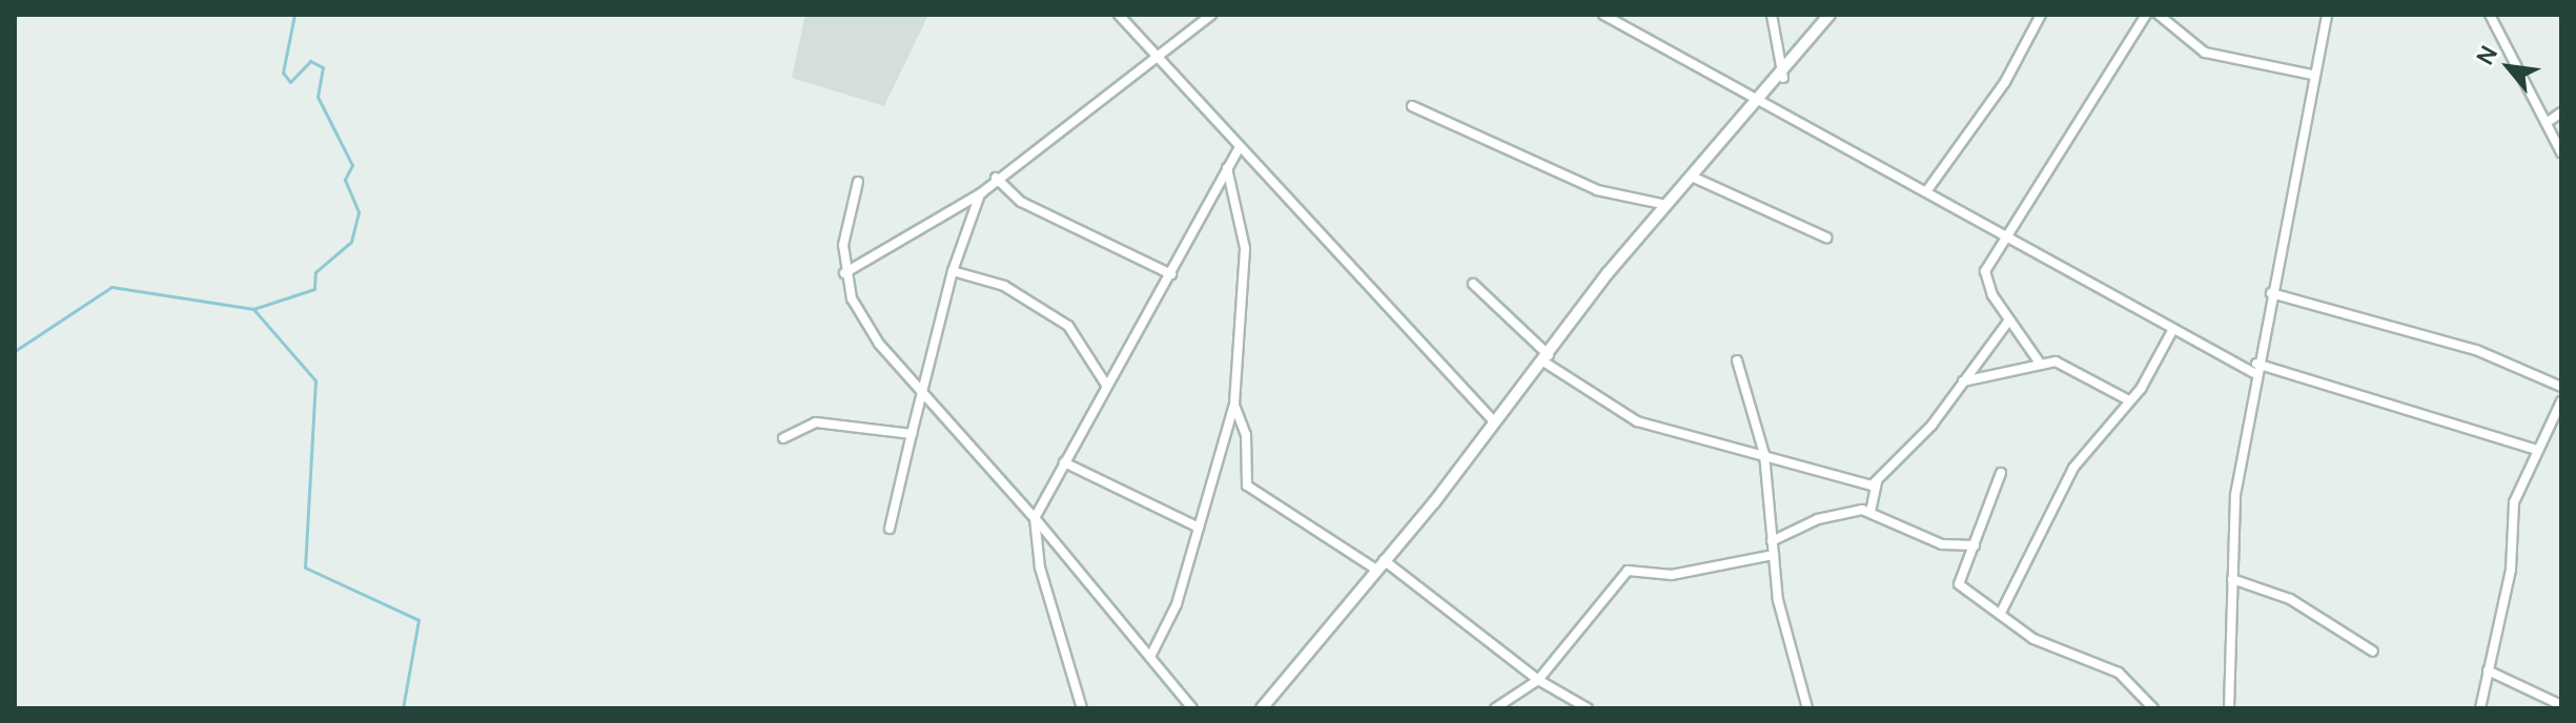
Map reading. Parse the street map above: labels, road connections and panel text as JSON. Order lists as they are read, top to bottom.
{
  "north": "top left"
}
